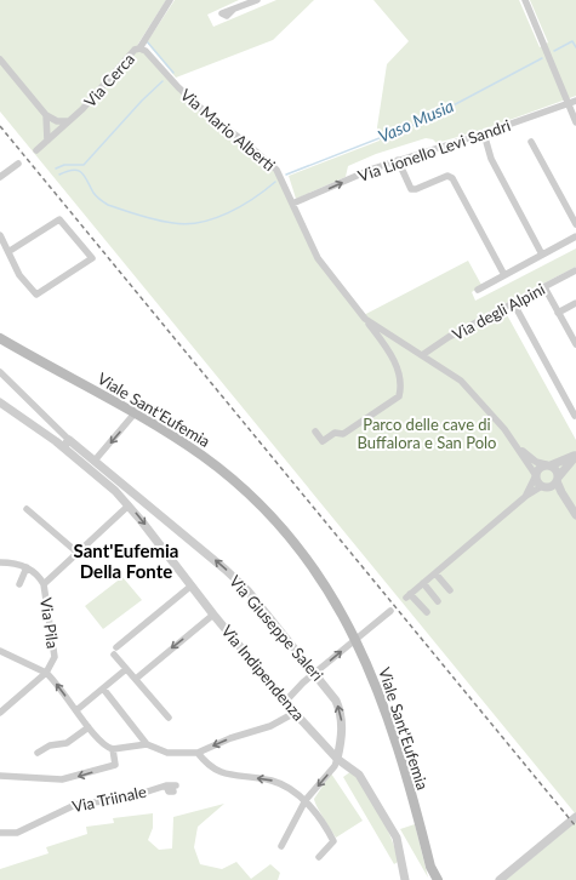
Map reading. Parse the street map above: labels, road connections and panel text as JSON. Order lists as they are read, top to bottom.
{
  "streets": {
    "main road": ["Viale Sant'Eufemia"],
    "street": [
      "Via Cerca",
      "Via Mario Alberti",
      "Via Lionello Levi Sandri",
      "Via degli Alpini",
      "Via Pila",
      "Via Giuseppe Saleri",
      "Via Indipendenza",
      "Via Triinale"
    ]
  },
  "crossings": [
    ["Via Cerca", "Via Mario Alberti"],
    ["Via Mario Alberti", "Via Lionello Levi Sandri"],
    ["Via Mario Alberti", "Via degli Alpini"],
    ["Via Giuseppe Saleri", "Via Indipendenza"]
  ],
  "one_way": ["Via Lionello Levi Sandri", "Via Giuseppe Saleri"],
  "districts": ["Sant'Eufemia Della Fonte"],
  "water": ["Vaso Musia"],
  "parks": ["Parco delle cave di Buffalora e San Polo"]
}
